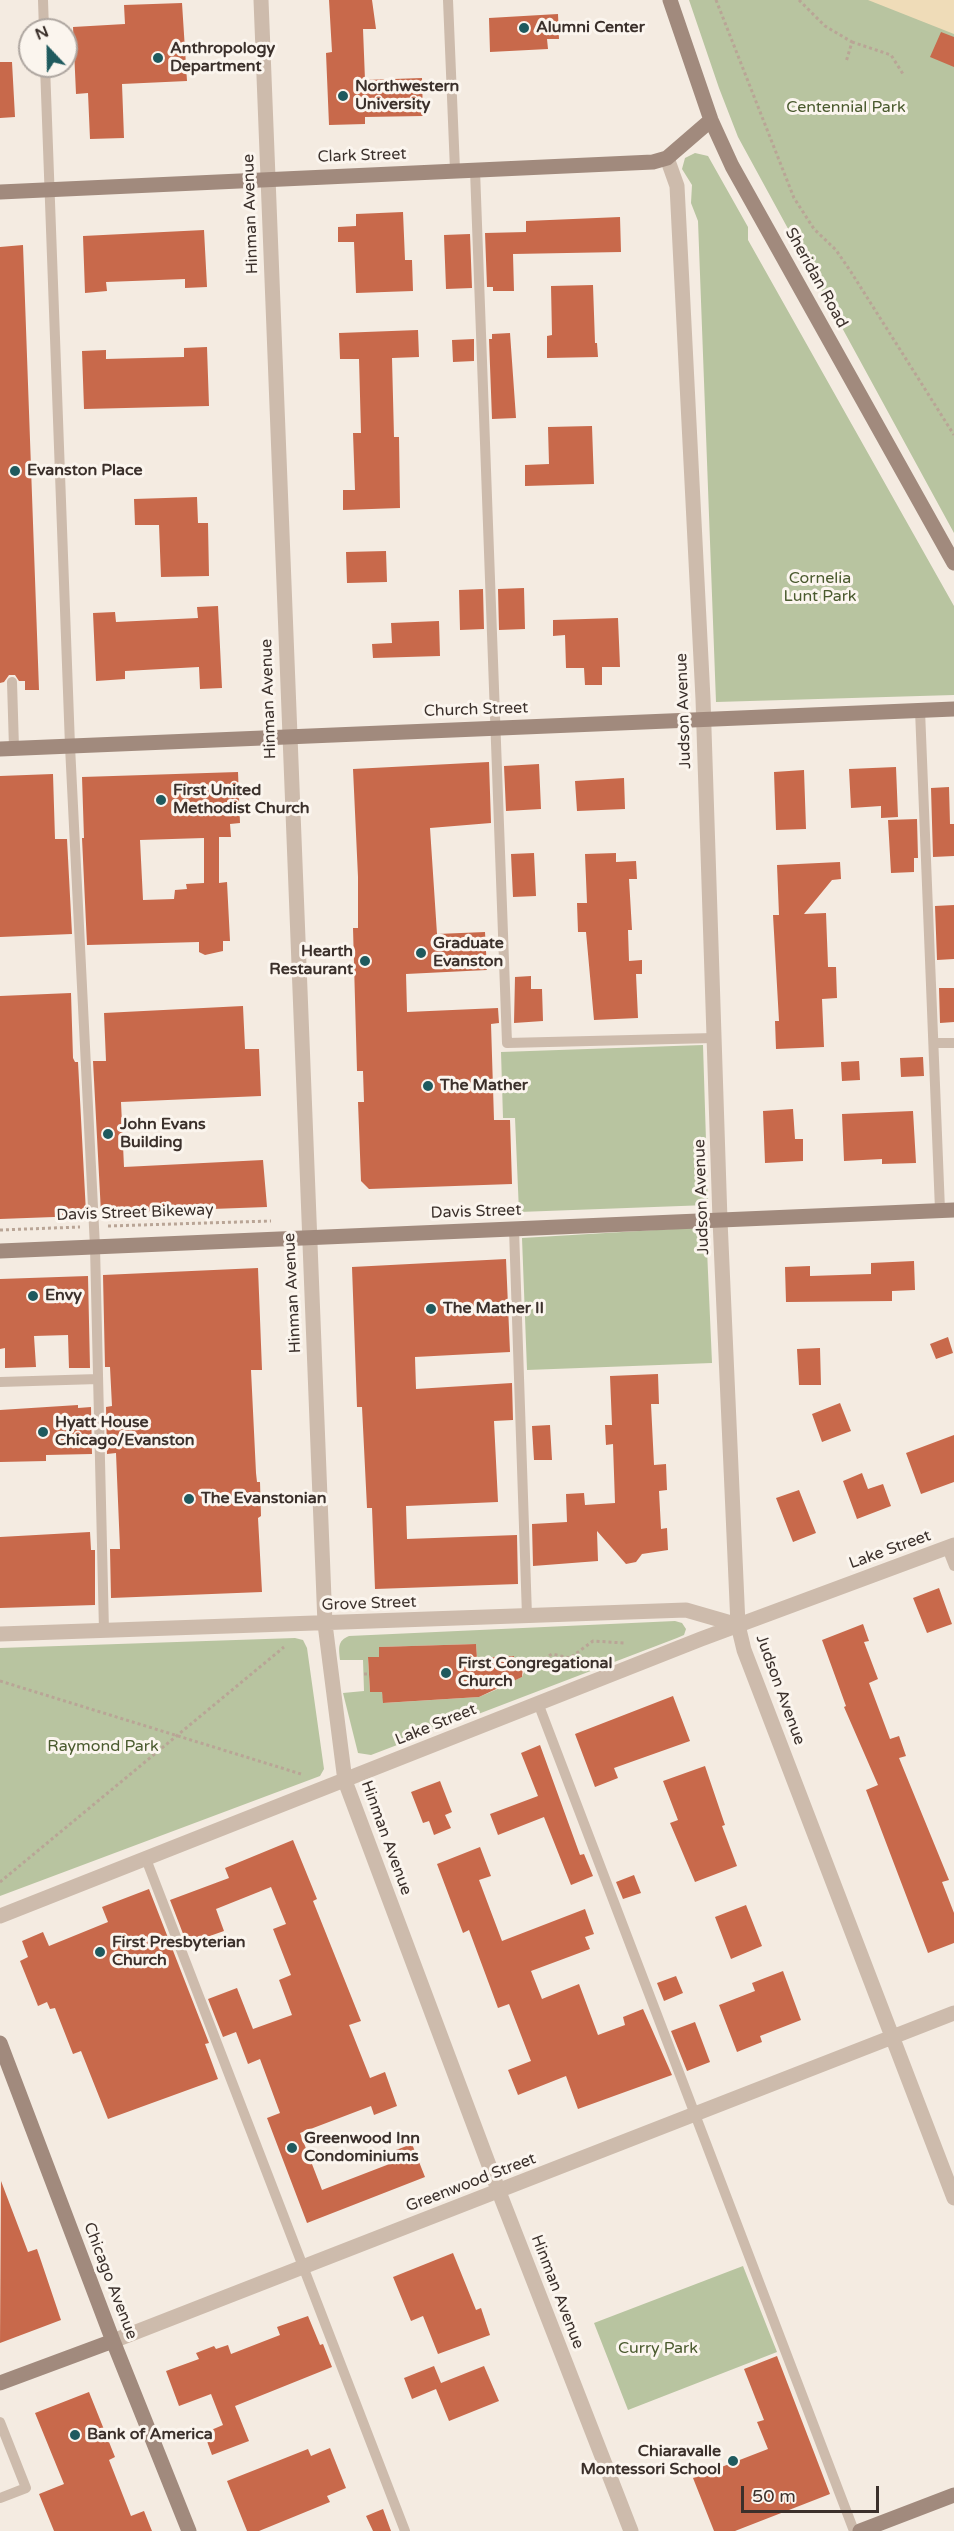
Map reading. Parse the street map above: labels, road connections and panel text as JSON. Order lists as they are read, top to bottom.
{
  "streets": {
    "street": [
      "Clark Street",
      "Hinman Avenue",
      "Sheridan Road",
      "Church Street",
      "Judson Avenue",
      "Davis Street",
      "Lake Street",
      "Grove Street",
      "Greenwood Street",
      "Chicago Avenue"
    ],
    "path": ["Davis Street Bikeway"]
  },
  "crossings": [
    ["Clark Street", "Hinman Avenue"],
    ["Clark Street", "Judson Avenue"],
    ["Hinman Avenue", "Church Street"],
    ["Hinman Avenue", "Davis Street"],
    ["Hinman Avenue", "Lake Street"],
    ["Hinman Avenue", "Grove Street"],
    ["Hinman Avenue", "Greenwood Street"],
    ["Church Street", "Judson Avenue"],
    ["Judson Avenue", "Davis Street"],
    ["Judson Avenue", "Lake Street"],
    ["Judson Avenue", "Grove Street"],
    ["Judson Avenue", "Greenwood Street"],
    ["Lake Street", "Grove Street"],
    ["Greenwood Street", "Chicago Avenue"]
  ],
  "parks": [
    "Centennial Park",
    "Cornelia Lunt Park",
    "Raymond Park",
    "Curry Park"
  ],
  "places": [
    "Alumni Center",
    "Anthropology Department",
    "Northwestern University",
    "Evanston Place",
    "First United Methodist Church",
    "Graduate Evanston",
    "Hearth Restaurant",
    "The Mather",
    "John Evans Building",
    "Envy",
    "The Mather II",
    "Hyatt House Chicago/Evanston",
    "The Evanstonian",
    "First Congregational Church",
    "First Presbyterian Church",
    "Greenwood Inn Condominiums",
    "Bank of America",
    "Chiaravalle Montessori School"
  ],
  "scale_bar": "50 m",
  "north": "top"
}
